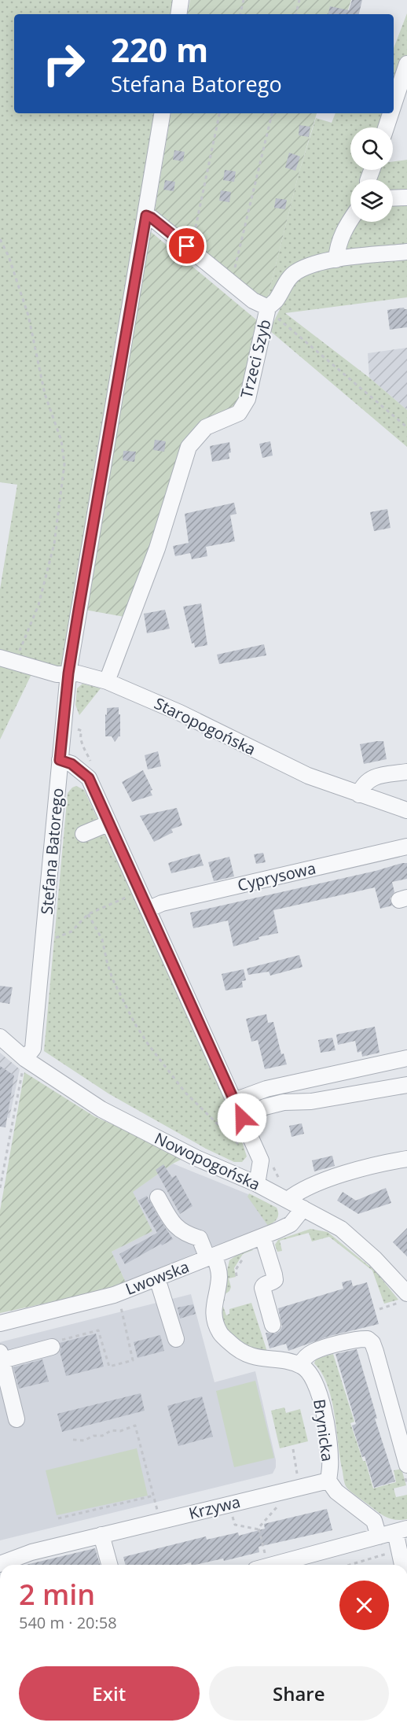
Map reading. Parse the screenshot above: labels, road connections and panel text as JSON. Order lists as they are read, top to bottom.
{
  "streets": {
    "street": [
      "Trzeci Szyb",
      "Staropogońska",
      "Stefana Batorego",
      "Cyprysowa",
      "Nowopogońska",
      "Lwowska",
      "Brynicka",
      "Krzywa"
    ]
  },
  "crossings": [
    ["Trzeci Szyb", "Staropogońska"],
    ["Staropogońska", "Stefana Batorego"],
    ["Stefana Batorego", "Nowopogońska"],
    ["Nowopogońska", "Lwowska"],
    ["Brynicka", "Krzywa"]
  ],
  "page": {
    "turn": ["220 m", "Stefana Batorego"],
    "heading": ["2 min", "540 m · 20:58"],
    "buttons": ["Exit", "Share"]
  }
}
